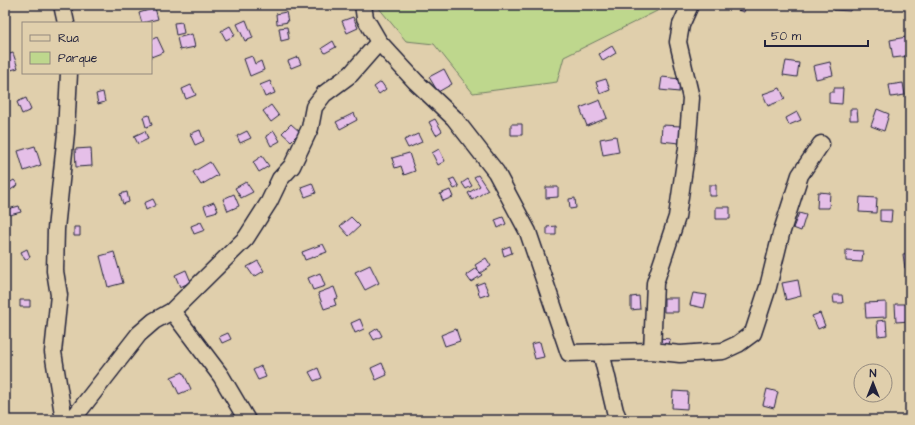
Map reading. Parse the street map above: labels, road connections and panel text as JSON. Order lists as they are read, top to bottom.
{
  "legend": ["Rua", "Parque"],
  "scale_bar": "50 m",
  "north": "top"
}
